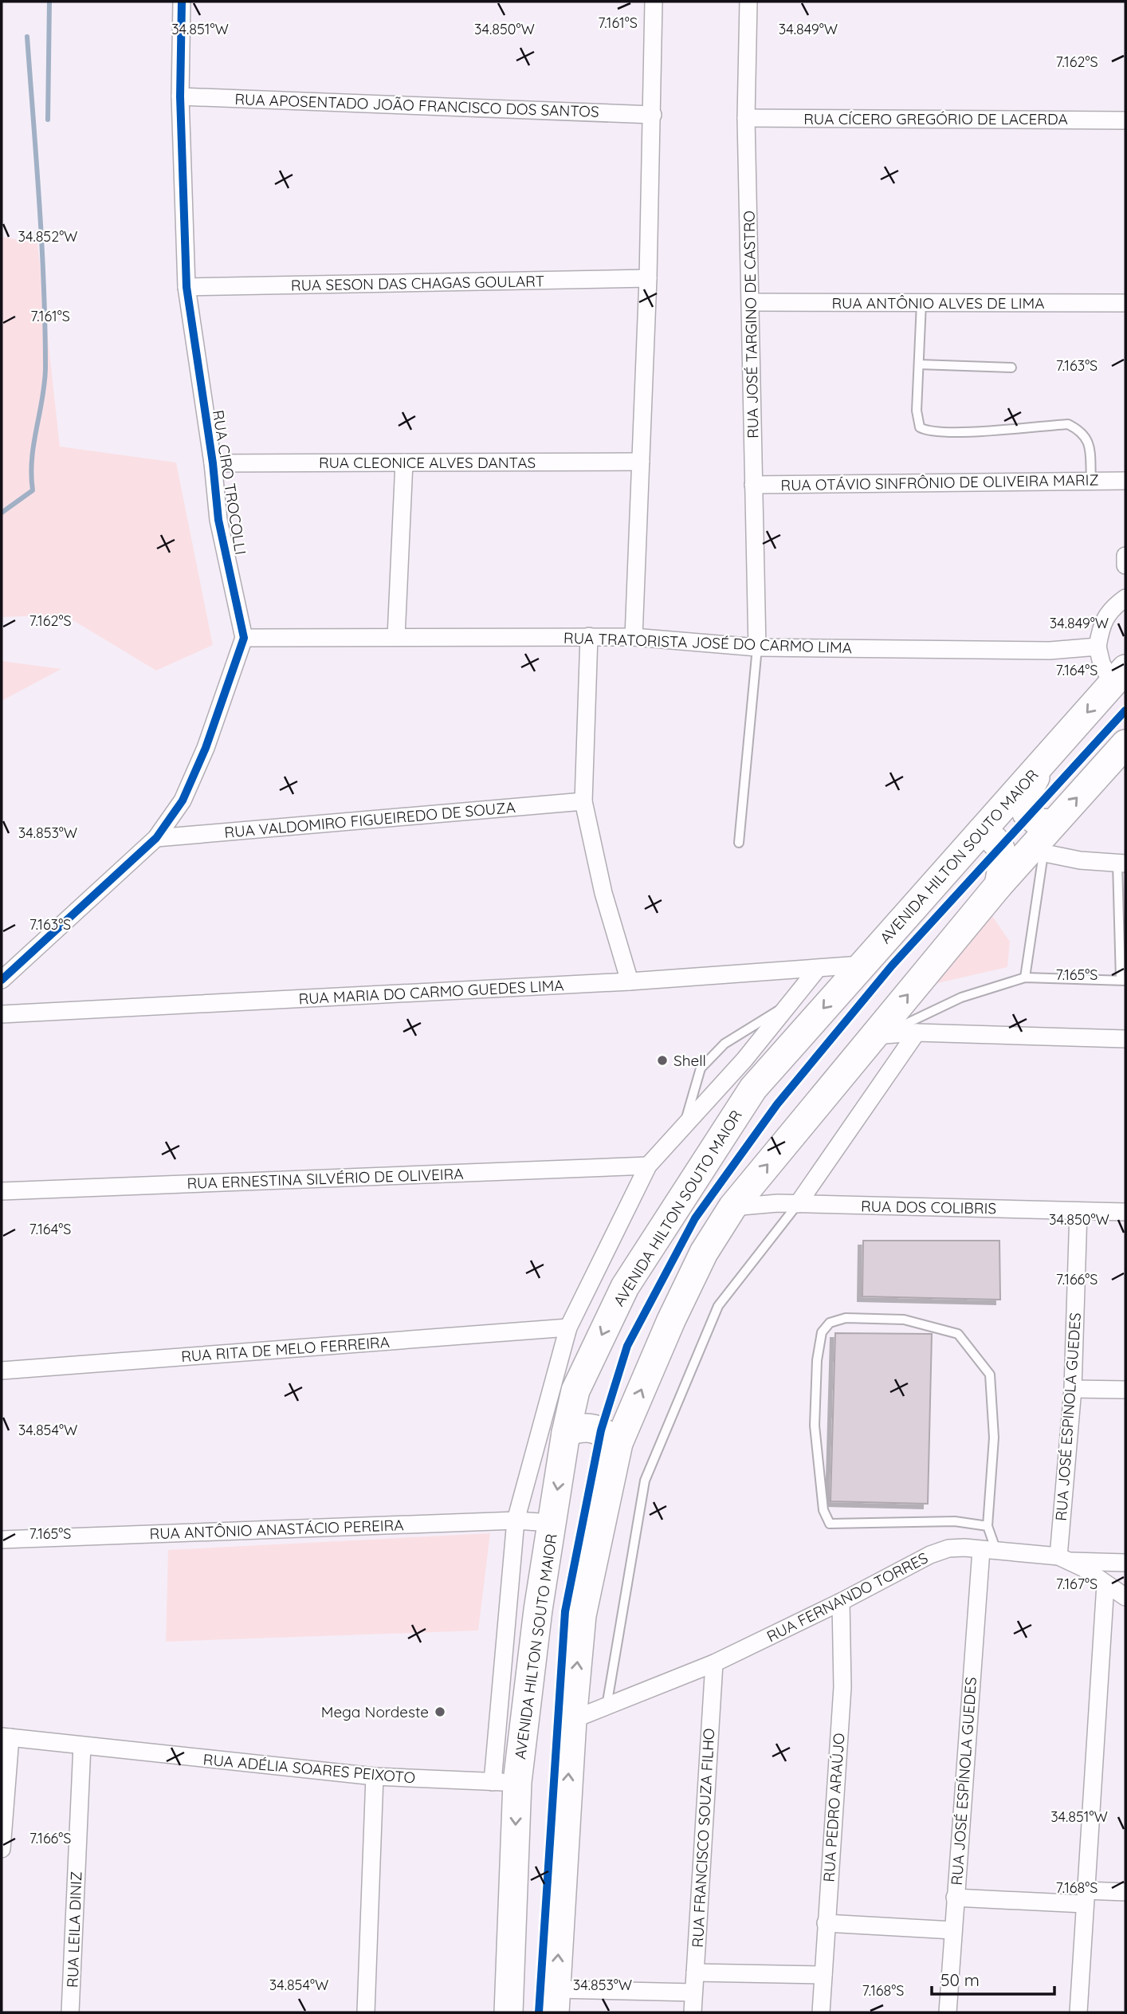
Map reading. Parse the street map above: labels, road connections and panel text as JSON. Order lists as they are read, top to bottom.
{
  "streets": {
    "main road": ["AVENIDA HILTON SOUTO MAIOR"],
    "street": [
      "RUA APOSENTADO JOÃO FRANCISCO DOS SANTOS",
      "RUA CÍCERO GREGÓRIO DE LACERDA",
      "RUA SESON DAS CHAGAS GOULART",
      "RUA ANTÔNIO ALVES DE LIMA",
      "RUA JOSÉ TARGINO DE CASTRO",
      "RUA CLEONICE ALVES DANTAS",
      "RUA CIRO TROCOLLI",
      "RUA OTÁVIO SINFRÔNIO DE OLIVEIRA MARIZ",
      "RUA TRATORISTA JOSÉ DO CARMO LIMA",
      "RUA VALDOMIRO FIGUEIREDO DE SOUZA",
      "RUA MARIA DO CARMO GUEDES LIMA",
      "RUA ERNESTINA SILVÉRIO DE OLIVEIRA",
      "RUA DOS COLIBRIS",
      "RUA RITA DE MELO FERREIRA",
      "RUA JOSÉ ESPINOLA GUEDES",
      "RUA ANTÔNIO ANASTÁCIO PEREIRA",
      "RUA FERNANDO TORRES",
      "RUA ADÉLIA SOARES PEIXOTO",
      "RUA JOSÉ ESPÍNOLA GUEDES",
      "RUA PEDRO ARAÚJO",
      "RUA FRANCISCO SOUZA FILHO",
      "RUA LEILA DINIZ"
    ]
  },
  "crossings": [
    ["RUA APOSENTADO JOÃO FRANCISCO DOS SANTOS", "RUA CIRO TROCOLLI"],
    ["RUA CÍCERO GREGÓRIO DE LACERDA", "RUA JOSÉ TARGINO DE CASTRO"],
    ["RUA SESON DAS CHAGAS GOULART", "RUA CIRO TROCOLLI"],
    ["RUA ANTÔNIO ALVES DE LIMA", "RUA JOSÉ TARGINO DE CASTRO"],
    ["RUA JOSÉ TARGINO DE CASTRO", "RUA OTÁVIO SINFRÔNIO DE OLIVEIRA MARIZ"],
    ["RUA JOSÉ TARGINO DE CASTRO", "RUA TRATORISTA JOSÉ DO CARMO LIMA"],
    ["RUA CLEONICE ALVES DANTAS", "RUA CIRO TROCOLLI"],
    ["RUA CIRO TROCOLLI", "RUA TRATORISTA JOSÉ DO CARMO LIMA"],
    ["AVENIDA HILTON SOUTO MAIOR", "RUA MARIA DO CARMO GUEDES LIMA"],
    ["AVENIDA HILTON SOUTO MAIOR", "RUA ERNESTINA SILVÉRIO DE OLIVEIRA"],
    ["AVENIDA HILTON SOUTO MAIOR", "RUA RITA DE MELO FERREIRA"],
    ["AVENIDA HILTON SOUTO MAIOR", "RUA ANTÔNIO ANASTÁCIO PEREIRA"],
    ["AVENIDA HILTON SOUTO MAIOR", "RUA ADÉLIA SOARES PEIXOTO"],
    ["RUA DOS COLIBRIS", "RUA JOSÉ ESPINOLA GUEDES"],
    ["RUA JOSÉ ESPINOLA GUEDES", "RUA FERNANDO TORRES"],
    ["RUA FERNANDO TORRES", "RUA JOSÉ ESPÍNOLA GUEDES"],
    ["RUA FERNANDO TORRES", "RUA PEDRO ARAÚJO"],
    ["RUA FERNANDO TORRES", "RUA FRANCISCO SOUZA FILHO"],
    ["RUA ADÉLIA SOARES PEIXOTO", "RUA LEILA DINIZ"]
  ],
  "places": ["Shell", "Mega Nordeste"],
  "scale_bar": "50 m",
  "coordinates": [
    "7.161°S",
    "34.851°W",
    "34.850°W",
    "34.849°W",
    "7.162°S",
    "34.852°W",
    "7.163°S",
    "7.164°S",
    "34.853°W",
    "7.165°S",
    "7.166°S",
    "34.854°W",
    "7.167°S",
    "7.168°S"
  ]
}
